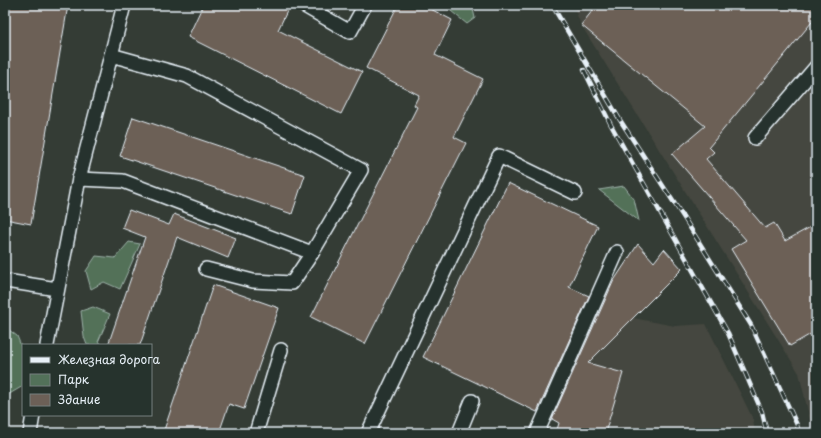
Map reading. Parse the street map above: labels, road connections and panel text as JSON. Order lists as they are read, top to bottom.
{
  "legend": ["Железная дорога", "Парк", "Здание"]
}
